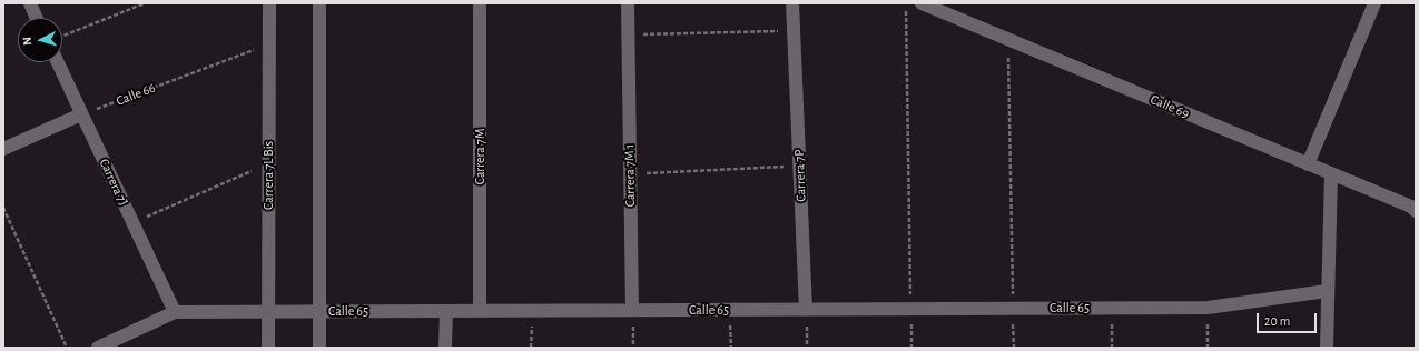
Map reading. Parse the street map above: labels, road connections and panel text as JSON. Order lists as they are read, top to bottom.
{
  "streets": {
    "street": [
      "Calle 69",
      "Carrera 7M",
      "Carrera 7L Bis",
      "Carrera 7M 1",
      "Carrera 7P",
      "Carrera 7J",
      "Calle 65"
    ],
    "path": ["Calle 66"]
  },
  "crossings": [
    ["Calle 66", "Carrera 7L Bis"],
    ["Calle 66", "Carrera 7J"],
    ["Carrera 7M", "Calle 65"],
    ["Carrera 7L Bis", "Calle 65"],
    ["Carrera 7M 1", "Calle 65"],
    ["Carrera 7P", "Calle 65"],
    ["Carrera 7J", "Calle 65"]
  ],
  "scale_bar": "20 m",
  "north": "left"
}
